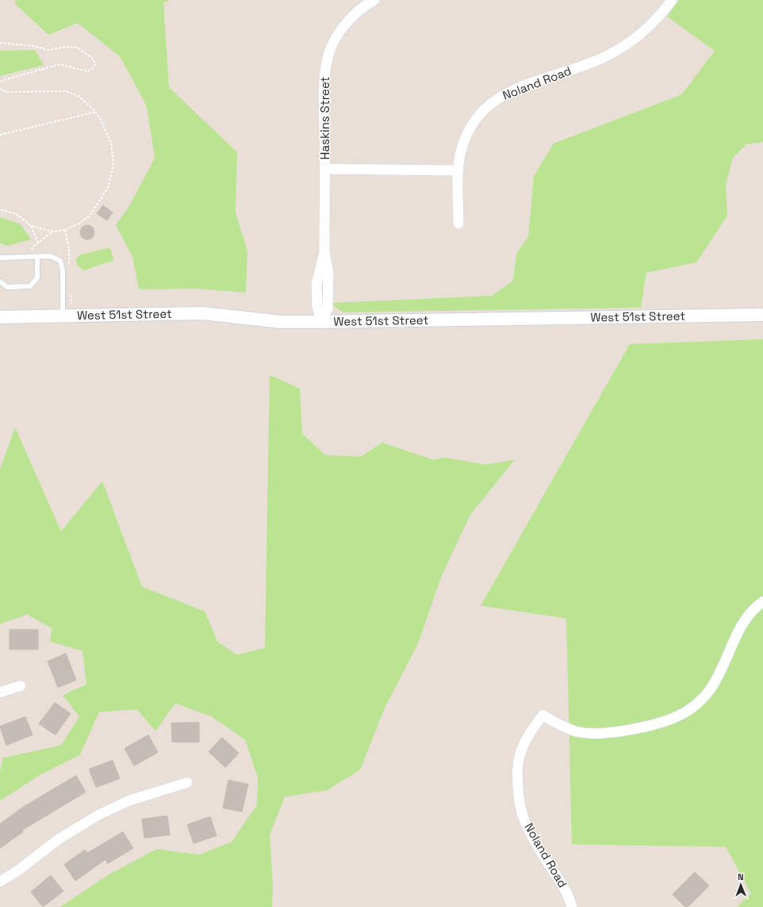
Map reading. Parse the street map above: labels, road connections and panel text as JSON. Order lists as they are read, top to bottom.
{
  "streets": {
    "street": ["Noland Road", "Haskins Street", "West 51st Street"]
  },
  "crossings": [
    ["Haskins Street", "West 51st Street"]
  ],
  "north": "top"
}
